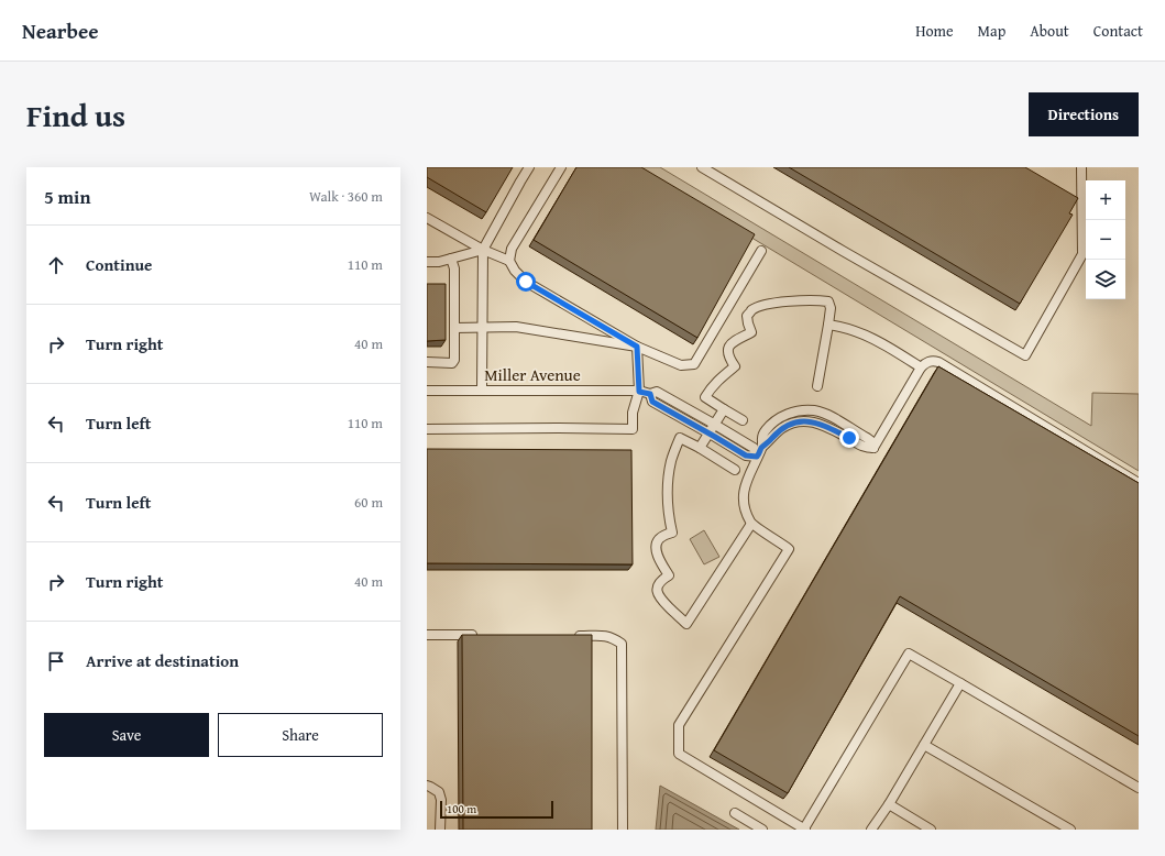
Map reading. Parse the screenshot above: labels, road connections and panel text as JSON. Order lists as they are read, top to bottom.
{
  "streets": {
    "street": ["Miller Avenue"]
  },
  "scale_bar": "100 m",
  "page": {
    "header": "Nearbee",
    "nav": [
      "Home",
      "Map",
      "About",
      "Contact"
    ],
    "title": "Find us",
    "buttons": [
      "Directions",
      ["Save", "Share"]
    ],
    "heading": ["5 min", "Walk · 360 m"],
    "map_buttons": ["+", "−"],
    "list": [
      ["Continue", "110 m"],
      ["Turn right", "40 m"],
      ["Turn left", "110 m"],
      ["Turn left", "60 m"],
      ["Turn right", "40 m"],
      "Arrive at destination"
    ],
    "scale": "100 m"
  }
}
